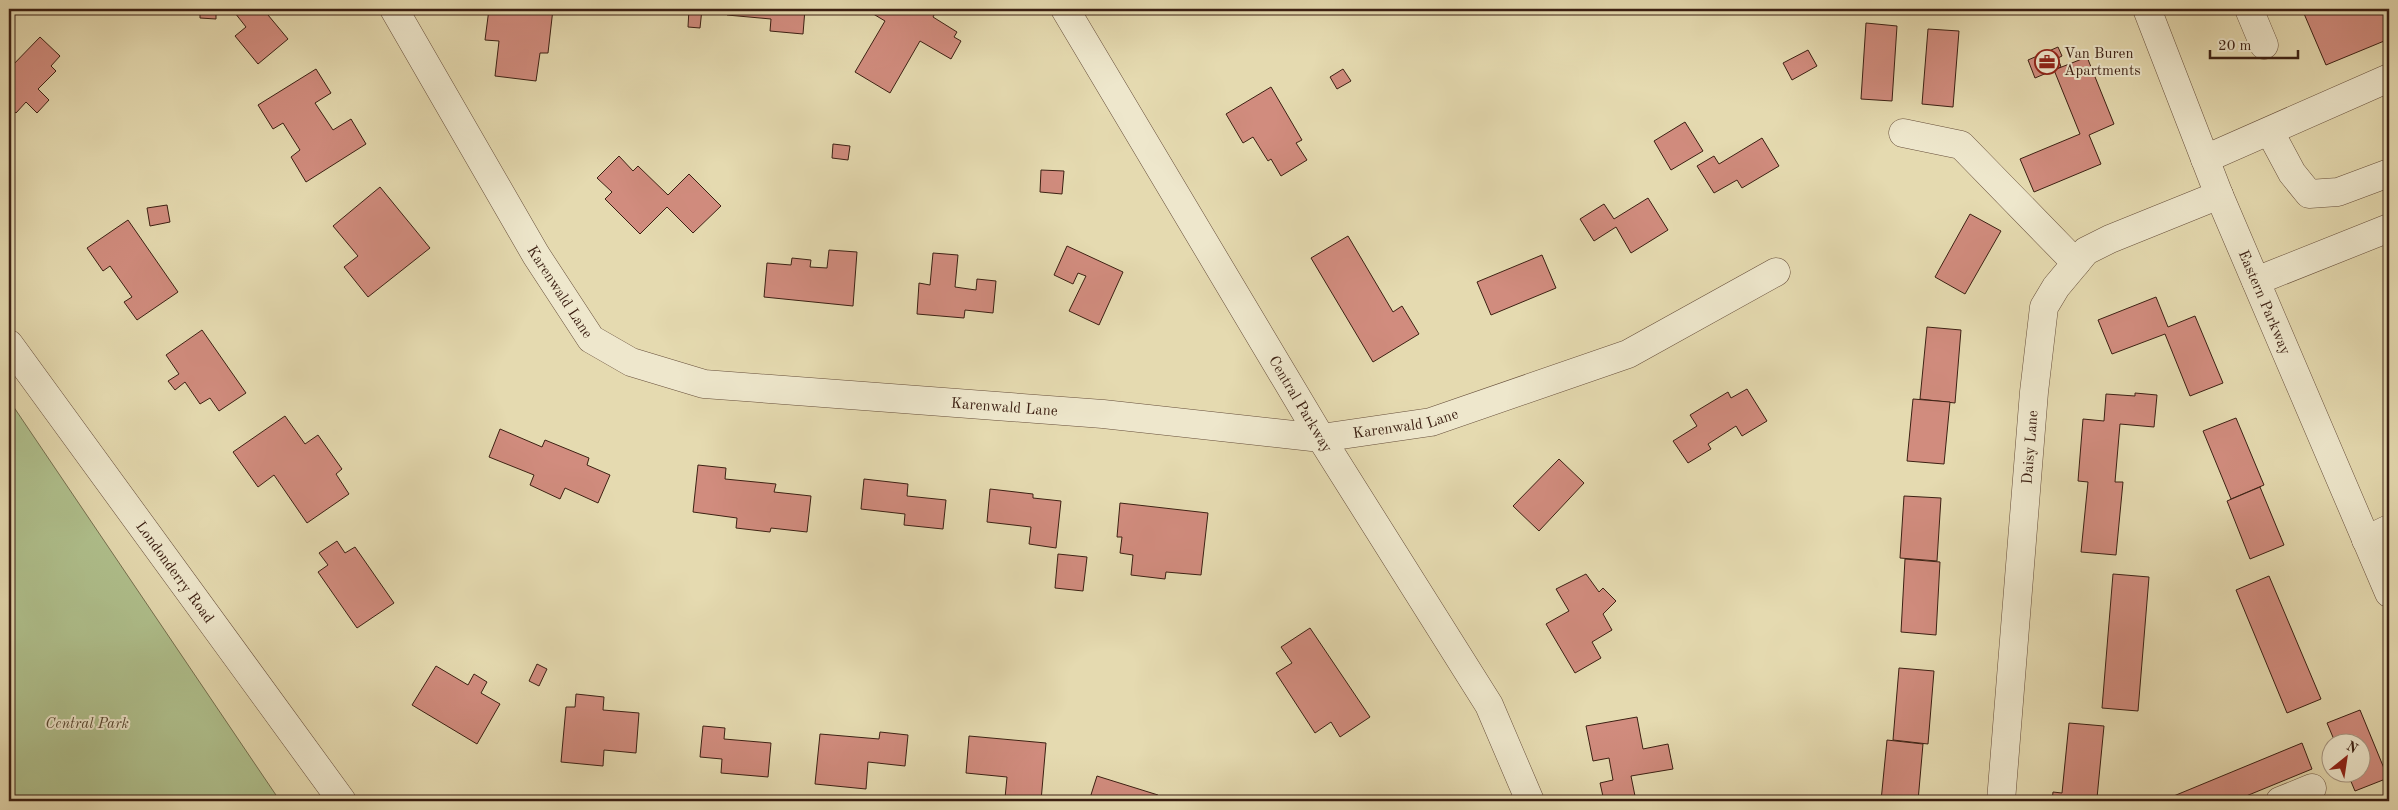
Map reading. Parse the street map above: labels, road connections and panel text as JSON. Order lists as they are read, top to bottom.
{
  "streets": {
    "street": [
      "Karenwald Lane",
      "Eastern Parkway",
      "Central Parkway",
      "Daisy Lane",
      "Londonderry Road"
    ]
  },
  "crossings": [
    ["Karenwald Lane", "Central Parkway"],
    ["Eastern Parkway", "Daisy Lane"]
  ],
  "parks": ["Central Park"],
  "places": {
    "office": ["Van Buren Apartments"]
  },
  "scale_bar": "20 m",
  "north": "top right"
}
